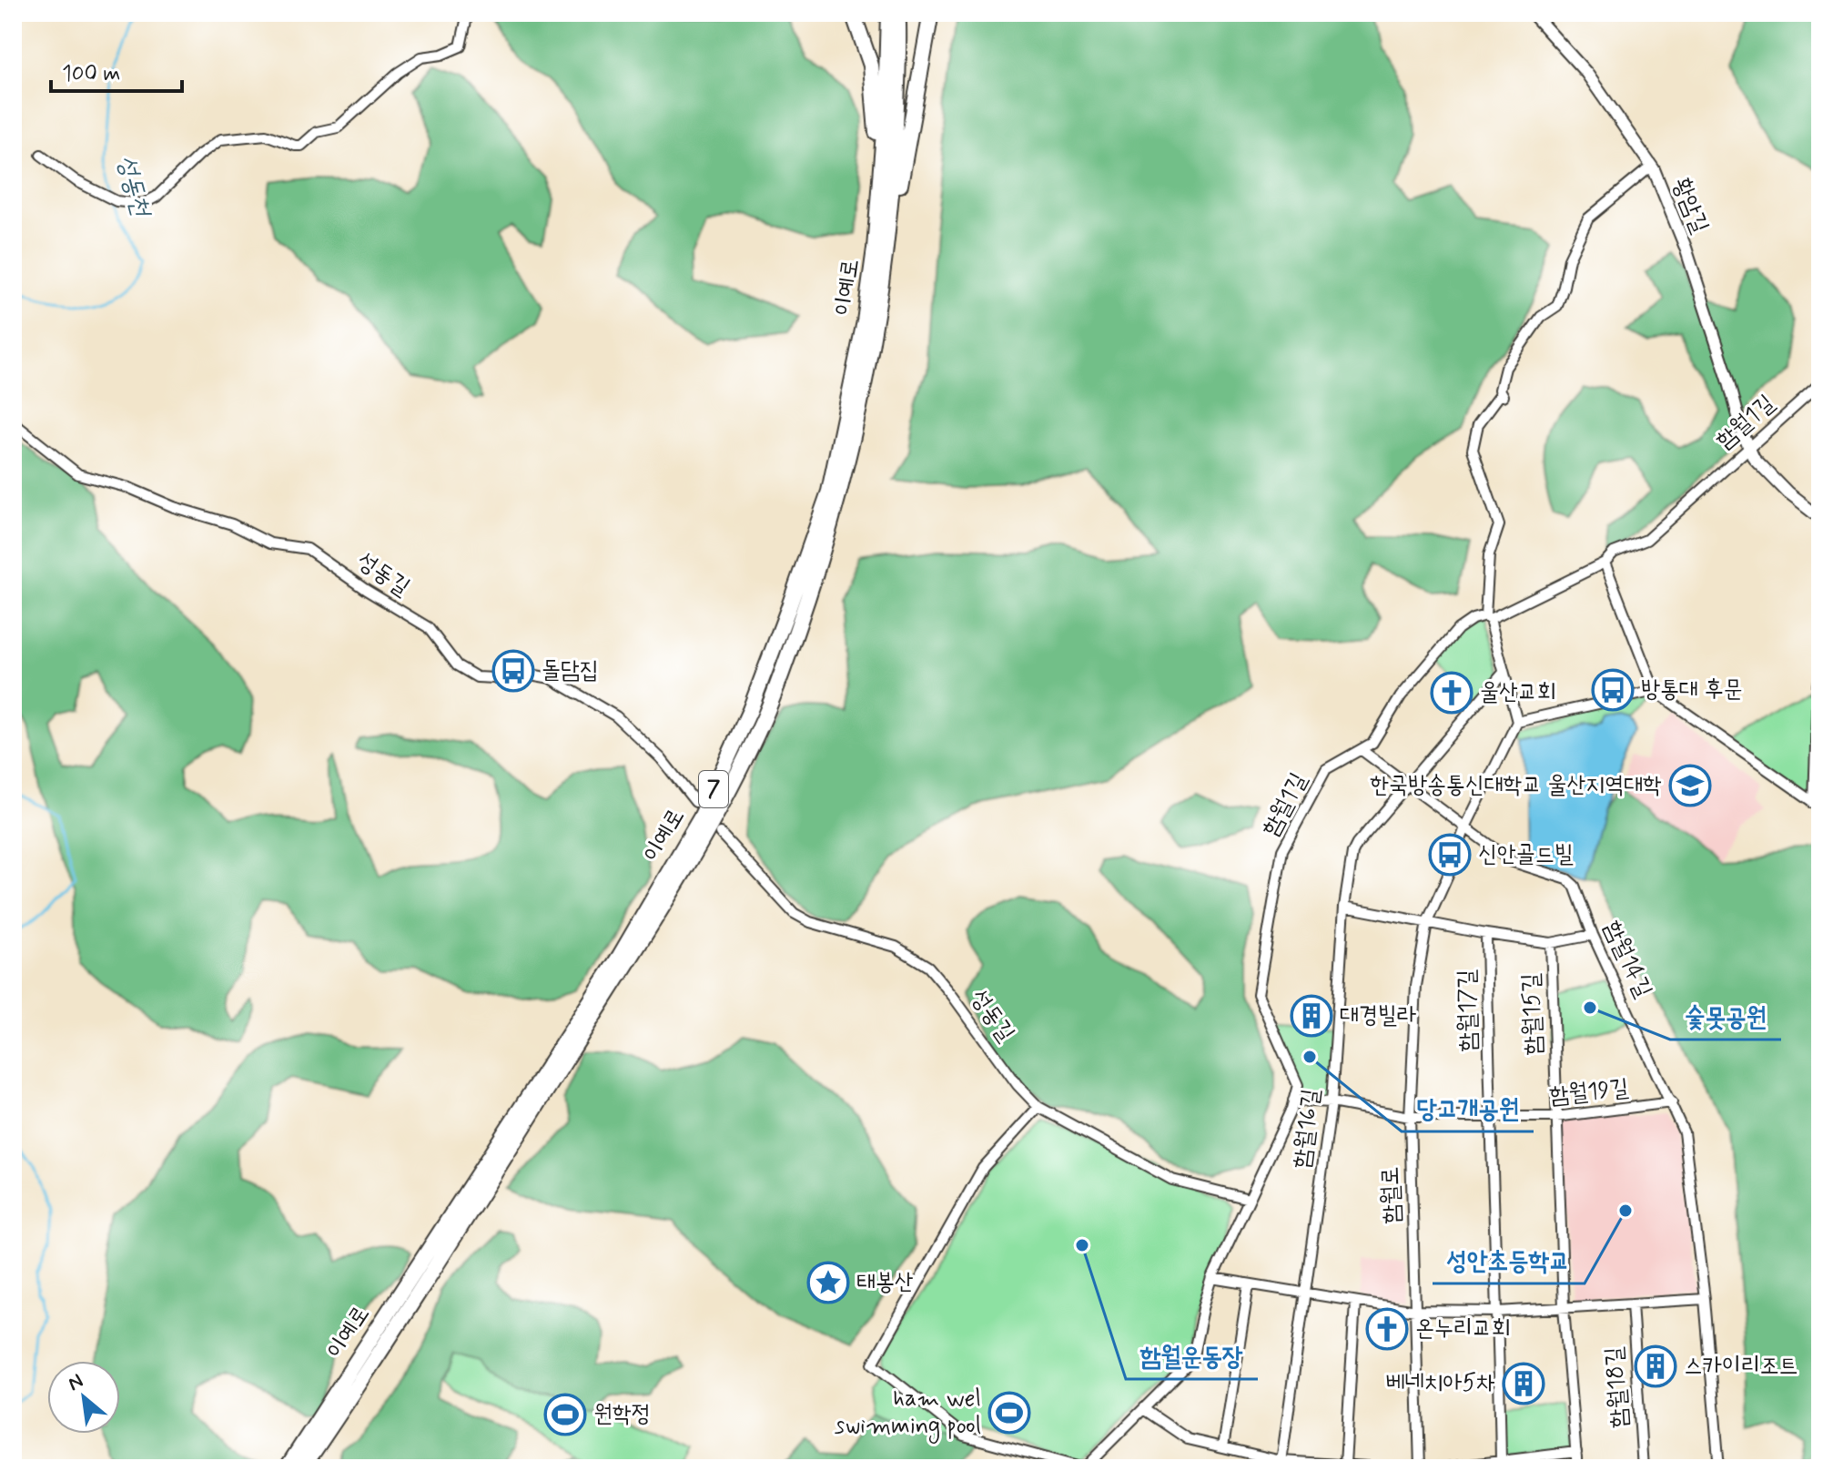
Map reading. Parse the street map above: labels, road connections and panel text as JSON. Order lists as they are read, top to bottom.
{
  "streets": {
    "highway": ["이예로", "7"],
    "street": [
      "황암길",
      "함월1길",
      "성동길",
      "함월14길",
      "함월17길",
      "함월15길",
      "함월19길",
      "함월16길",
      "함월로",
      "함월18길"
    ]
  },
  "crossings": [
    ["황암길", "함월1길"],
    ["함월1길", "함월14길"],
    ["함월1길", "함월19길"],
    ["함월14길", "함월19길"],
    ["함월14길", "함월16길"],
    ["함월14길", "함월로"],
    ["함월17길", "함월15길"],
    ["함월17길", "함월19길"],
    ["함월15길", "함월19길"],
    ["함월15길", "함월16길"],
    ["함월15길", "함월로"],
    ["함월19길", "함월16길"],
    ["함월19길", "함월로"]
  ],
  "water": ["성동천"],
  "places": {
    "bus stop": ["돌담집", "방통대 후문", "신안골드빌"],
    "church": ["울산교회", "온누리교회"],
    "school or university": ["한국방송통신대학교 울산지역대학"],
    "other": [
      "숯못공원",
      "당고개공원",
      "성안초등학교",
      "함월운동장"
    ],
    "building": ["대경빌라", "스카이리조트", "베네치아5차"],
    "place": ["태봉산"],
    "sports": ["ham wel swimming pool", "원학정"]
  },
  "scale_bar": "100 m",
  "north": "top left"
}
